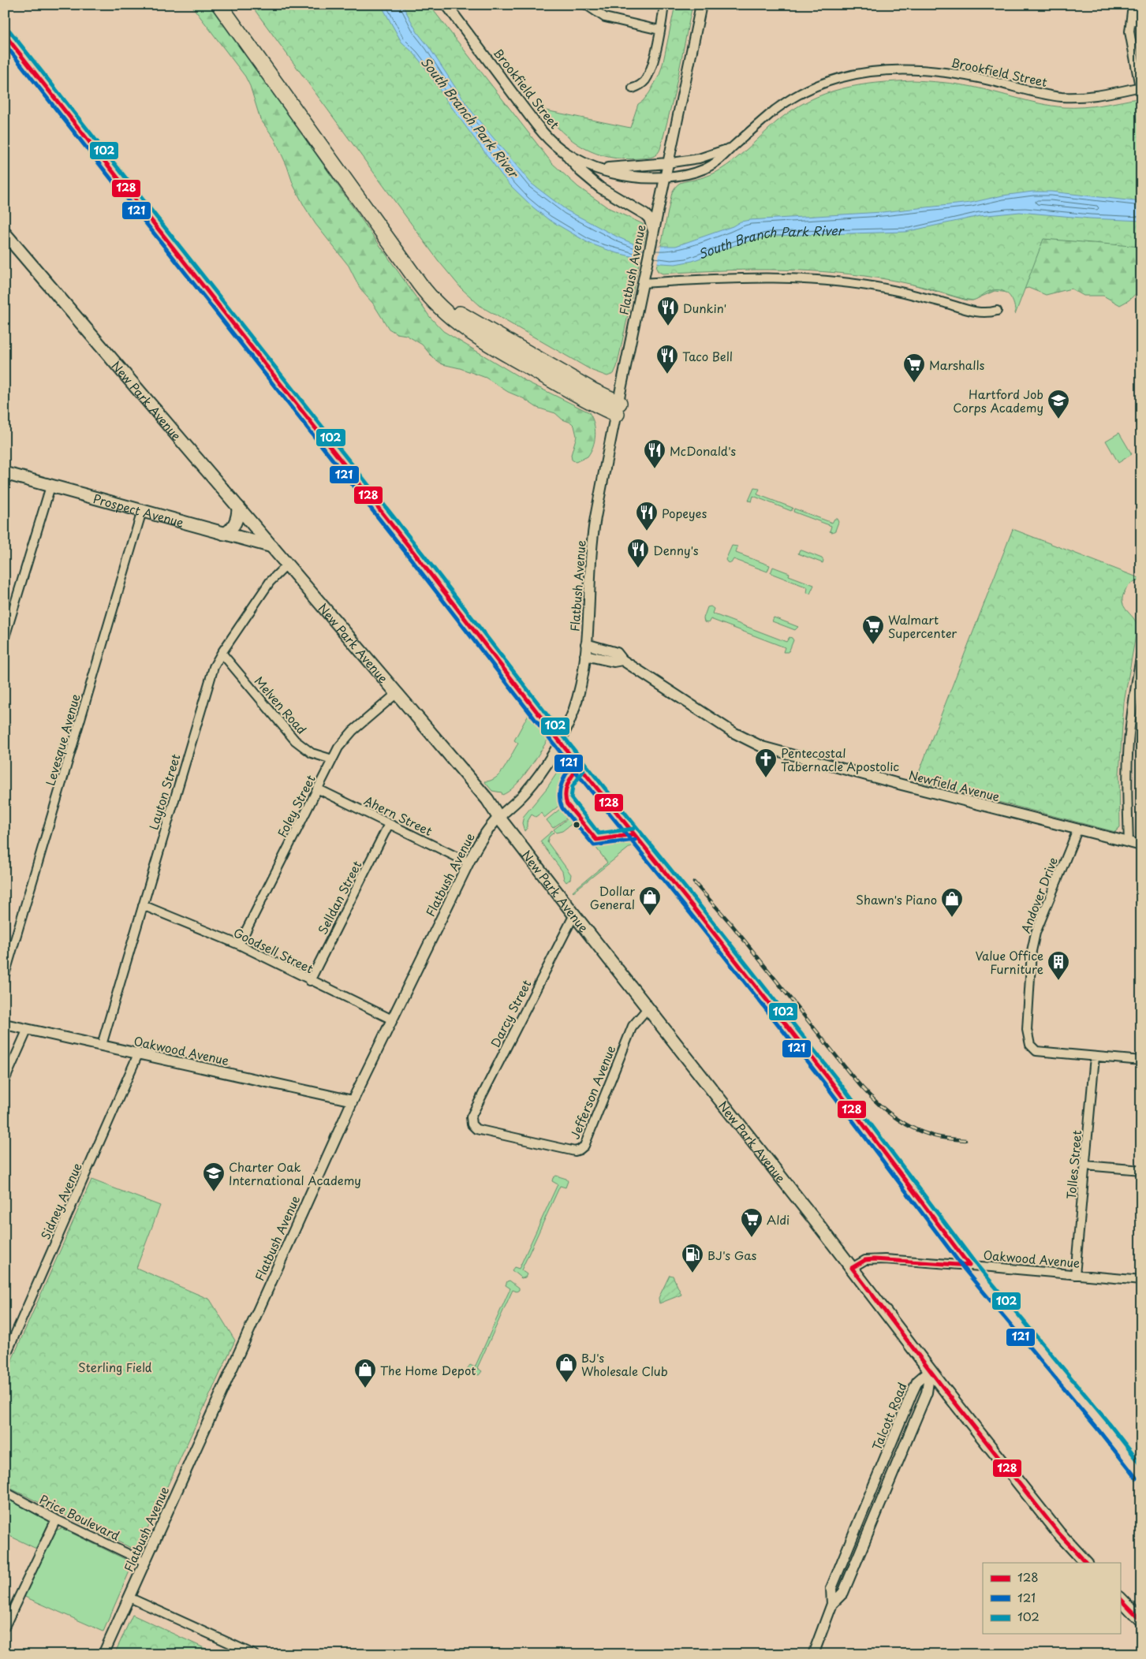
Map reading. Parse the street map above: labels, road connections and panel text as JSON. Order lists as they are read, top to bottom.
{
  "streets": {
    "main road": ["New Park Avenue", "Prospect Avenue"],
    "street": [
      "Brookfield Street",
      "Flatbush Avenue",
      "Melven Road",
      "Levesque Avenue",
      "Newfield Avenue",
      "Layton Street",
      "Foley Street",
      "Ahern Street",
      "Andover Drive",
      "Selldan Street",
      "Goodsell Street",
      "Darcy Street",
      "Oakwood Avenue",
      "Jefferson Avenue",
      "Tolles Street",
      "Sidney Avenue",
      "Talcott Road",
      "Price Boulevard"
    ]
  },
  "crossings": [
    ["Brookfield Street", "Flatbush Avenue"],
    ["Flatbush Avenue", "New Park Avenue"],
    ["Flatbush Avenue", "Newfield Avenue"],
    ["Flatbush Avenue", "Ahern Street"],
    ["Flatbush Avenue", "Goodsell Street"],
    ["Flatbush Avenue", "Oakwood Avenue"],
    ["Flatbush Avenue", "Price Boulevard"],
    ["New Park Avenue", "Prospect Avenue"],
    ["New Park Avenue", "Layton Street"],
    ["New Park Avenue", "Foley Street"],
    ["New Park Avenue", "Darcy Street"],
    ["New Park Avenue", "Oakwood Avenue"],
    ["New Park Avenue", "Jefferson Avenue"],
    ["New Park Avenue", "Talcott Road"],
    ["Prospect Avenue", "Levesque Avenue"],
    ["Melven Road", "Layton Street"],
    ["Melven Road", "Foley Street"],
    ["Newfield Avenue", "Andover Drive"],
    ["Layton Street", "Goodsell Street"],
    ["Layton Street", "Oakwood Avenue"],
    ["Foley Street", "Ahern Street"],
    ["Foley Street", "Goodsell Street"],
    ["Ahern Street", "Selldan Street"],
    ["Andover Drive", "Tolles Street"],
    ["Selldan Street", "Goodsell Street"],
    ["Darcy Street", "Jefferson Avenue"],
    ["Oakwood Avenue", "Tolles Street"],
    ["Oakwood Avenue", "Sidney Avenue"]
  ],
  "water": ["South Branch Park River"],
  "parks": ["Sterling Field"],
  "places": {
    "restaurant": [
      "Dunkin'",
      "Taco Bell",
      "McDonald's",
      "Popeyes",
      "Denny's"
    ],
    "supermarket": ["Marshalls", "Walmart Supercenter", "Aldi"],
    "school or university": ["Hartford Job Corps Academy", "Charter Oak International Academy"],
    "church": ["Pentecostal Tabernacle Apostolic"],
    "shop": [
      "Dollar General",
      "Shawn's Piano",
      "BJ's Wholesale Club",
      "The Home Depot"
    ],
    "building": ["Value Office Furniture"],
    "fuel station": ["BJ's Gas"]
  },
  "lines": ["transit line 102", "transit line 128", "transit line 121"],
  "legend": ["128", "121", "102"]
}
